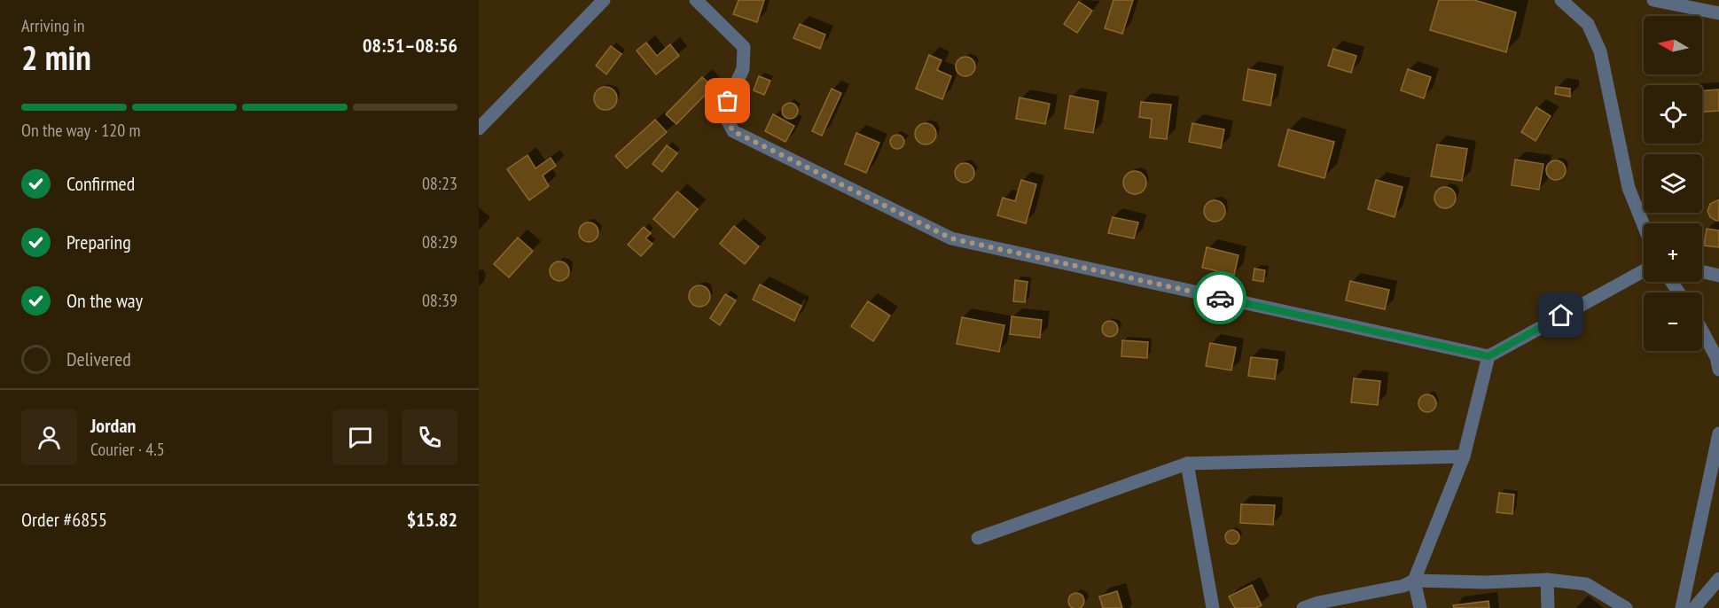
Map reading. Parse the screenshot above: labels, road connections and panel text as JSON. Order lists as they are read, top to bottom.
{
  "north": "left",
  "page": {
    "heading": ["2 min", "Arriving in", "08:51–08:56"],
    "panel": [
      "Jordan",
      "Courier · 4.5",
      "Order #6855",
      "$15.82"
    ],
    "map_buttons": ["+", "−"],
    "bar": "On the way · 120 m",
    "list": [
      ["Confirmed", "08:23"],
      ["Preparing", "08:29"],
      ["On the way", "08:39"],
      "Delivered"
    ]
  }
}
